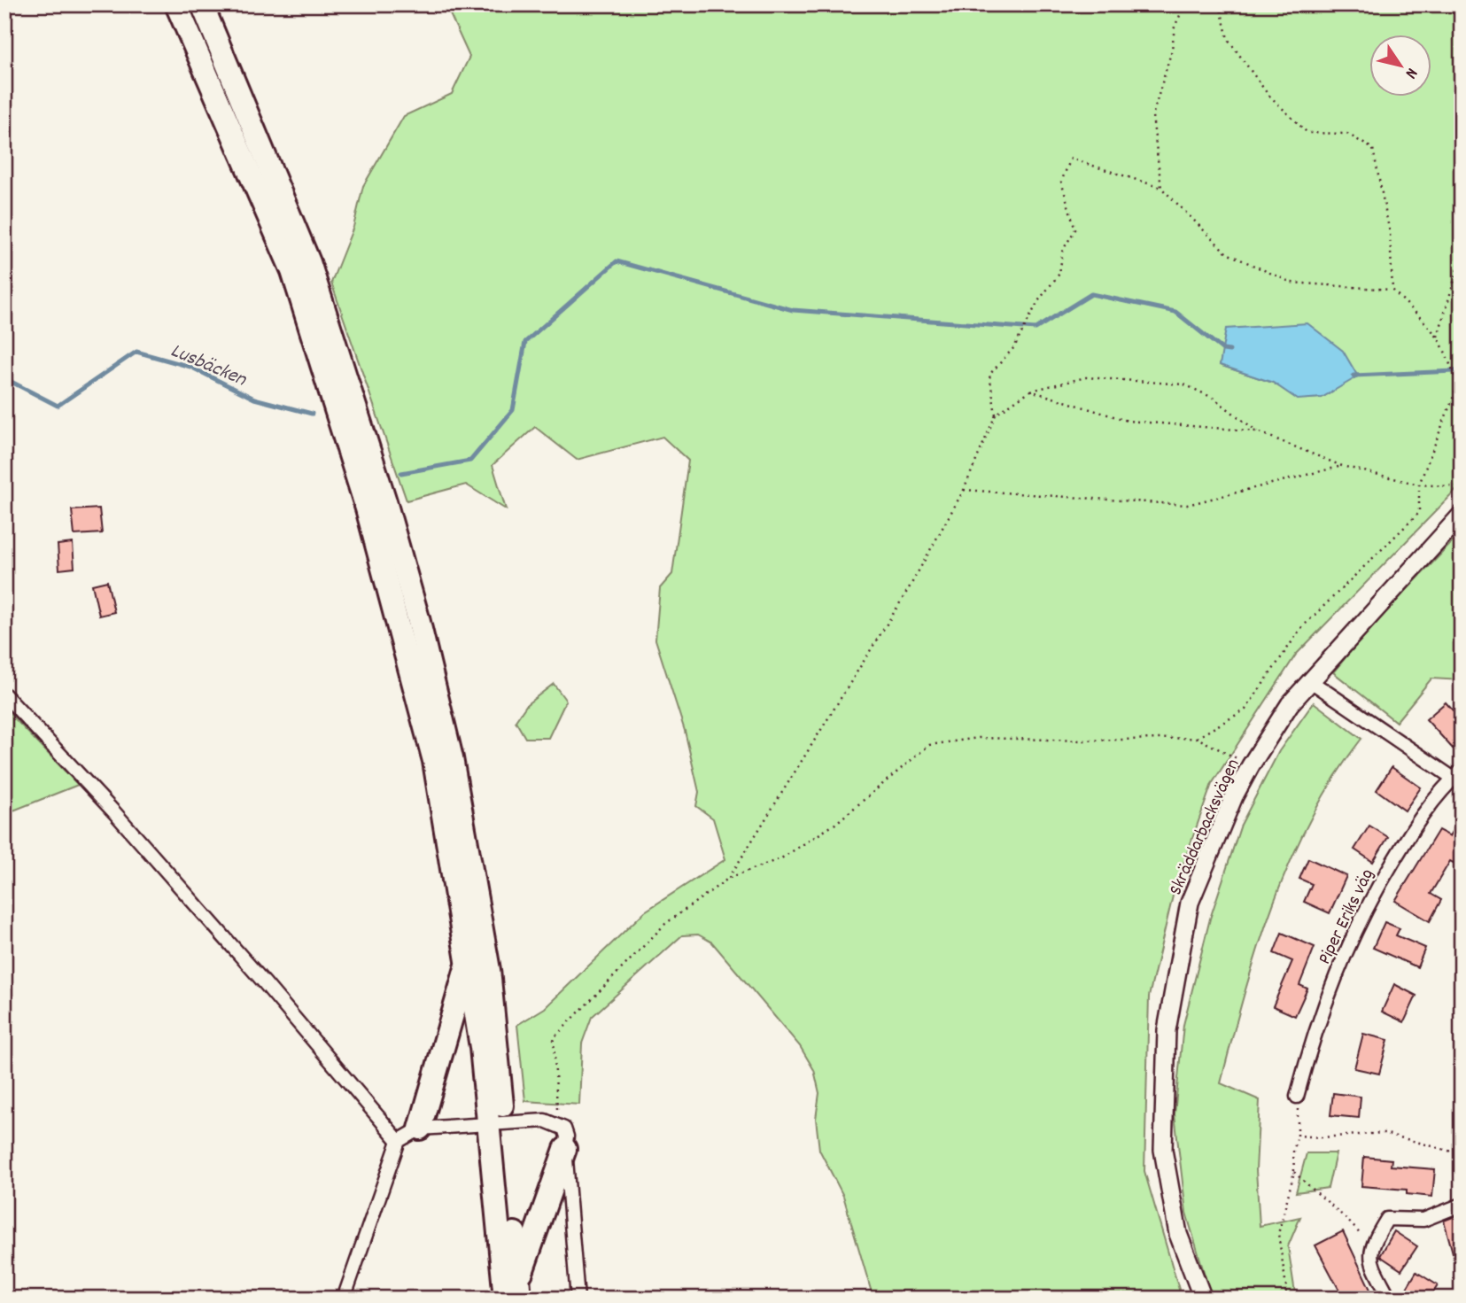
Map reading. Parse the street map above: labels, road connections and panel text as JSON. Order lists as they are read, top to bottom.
{
  "streets": {
    "street": ["Skräddarbacksvägen", "Piper Eriks väg"]
  },
  "water": ["Lusbäcken"],
  "north": "bottom right"
}
